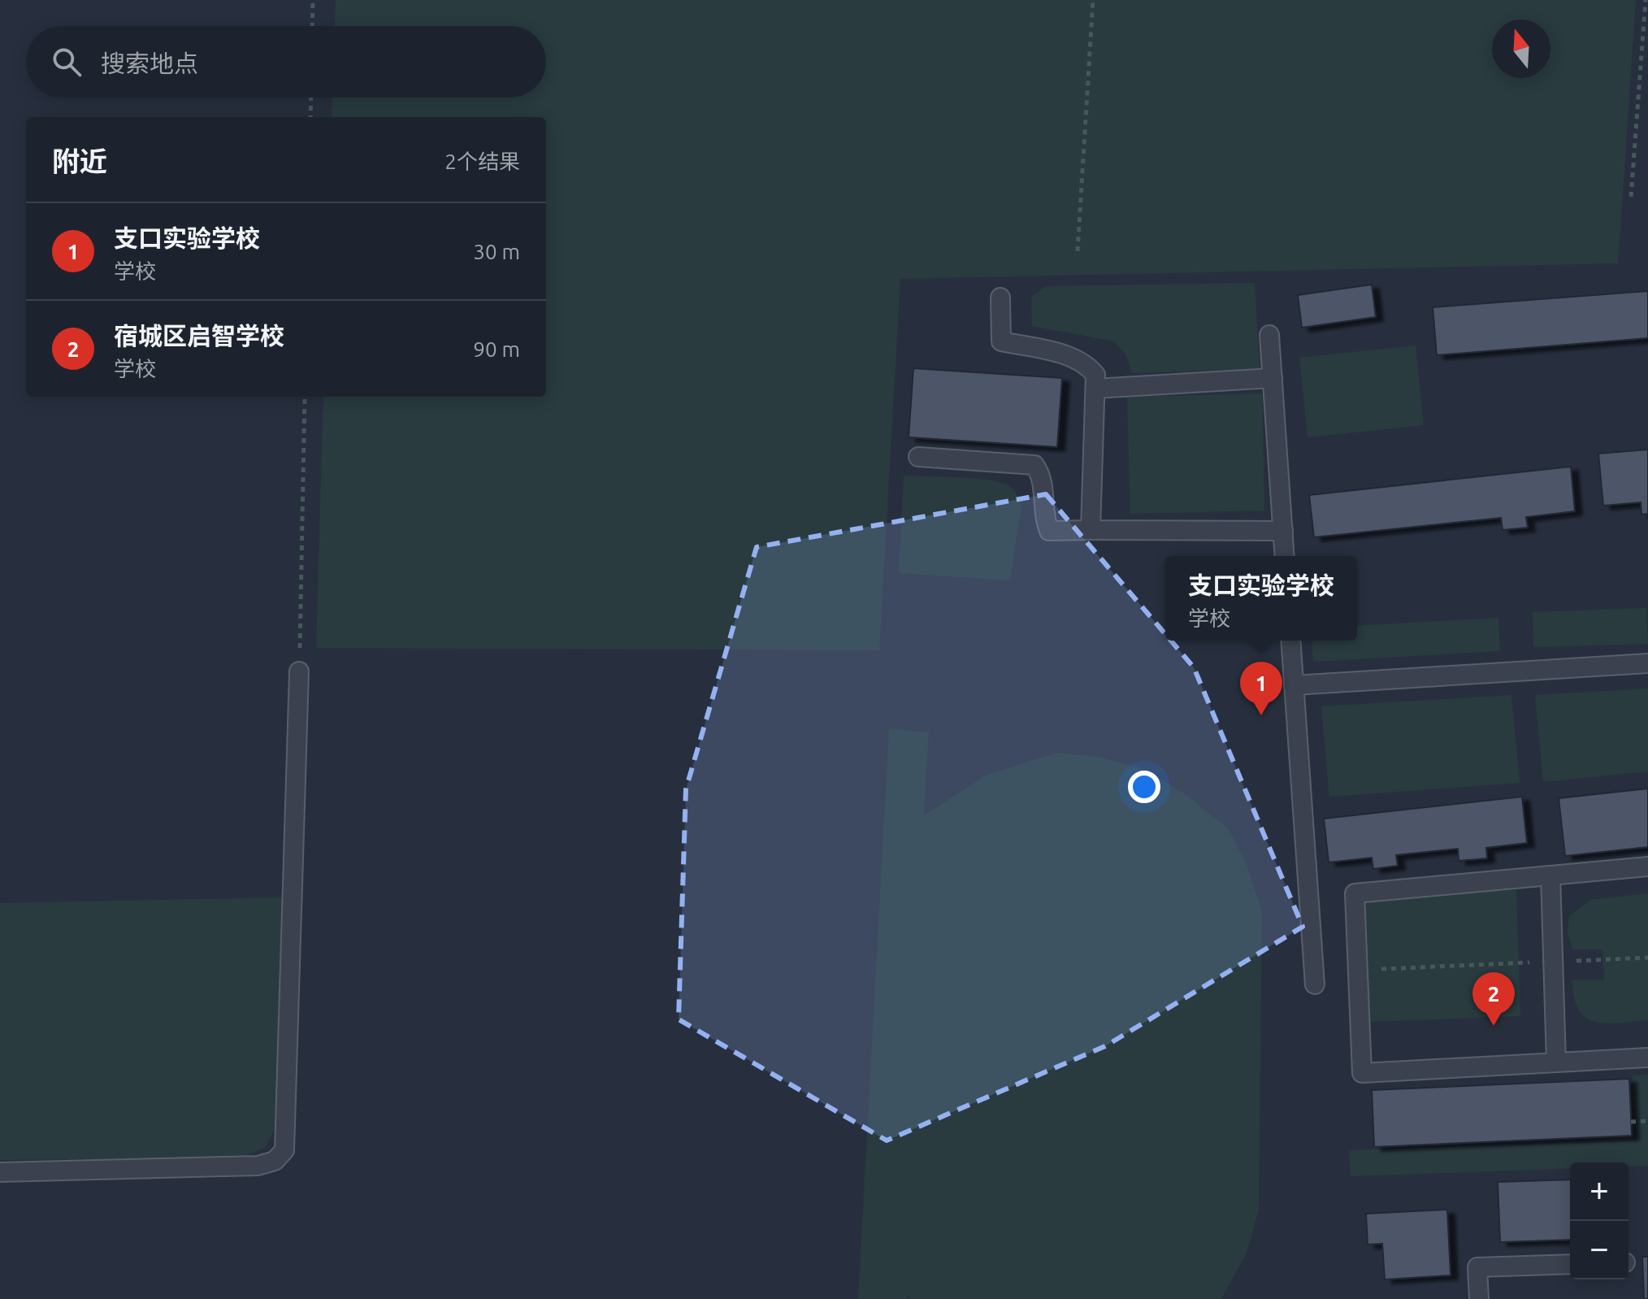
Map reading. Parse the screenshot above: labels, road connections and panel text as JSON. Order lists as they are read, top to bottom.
{
  "north": "top",
  "page": {
    "search": "搜索地点",
    "heading": ["附近", "2个结果"],
    "list": [
      {
        "mark": "1",
        "name": "支口实验学校",
        "note": "学校",
        "value": "30 m"
      },
      {
        "mark": "2",
        "name": "宿城区启智学校",
        "note": "学校",
        "value": "90 m"
      }
    ],
    "popup": ["支口实验学校", "学校"],
    "pins": ["1", "2"],
    "map_buttons": ["+", "−"]
  }
}
